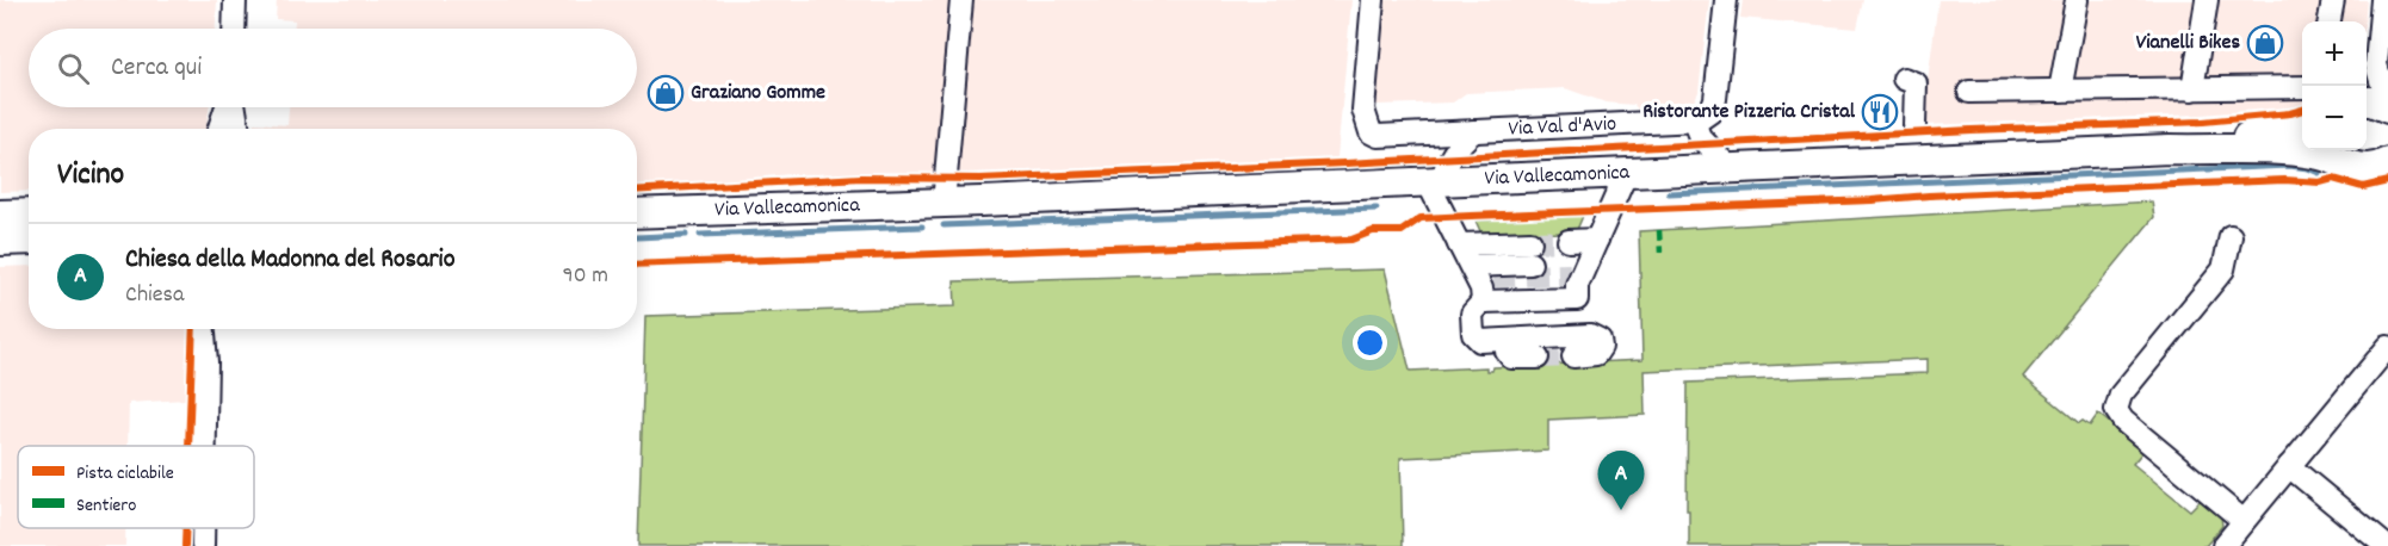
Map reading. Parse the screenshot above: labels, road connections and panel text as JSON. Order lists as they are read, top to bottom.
{
  "streets": {
    "main road": ["Via Vallecamonica"],
    "street": ["Via Val d'Avio"]
  },
  "places": {
    "shop": ["Vianelli Bikes", "Graziano Gomme"],
    "restaurant": ["Ristorante Pizzeria Cristal"]
  },
  "legend": ["Pista ciclabile", "Sentiero"],
  "page": {
    "map_buttons": ["+", "−"],
    "search": "Cerca qui",
    "heading": "Vicino",
    "list": [
      {
        "mark": "A",
        "name": "Chiesa della Madonna del Rosario",
        "note": "Chiesa",
        "value": "90 m"
      }
    ],
    "pins": "A"
  }
}
